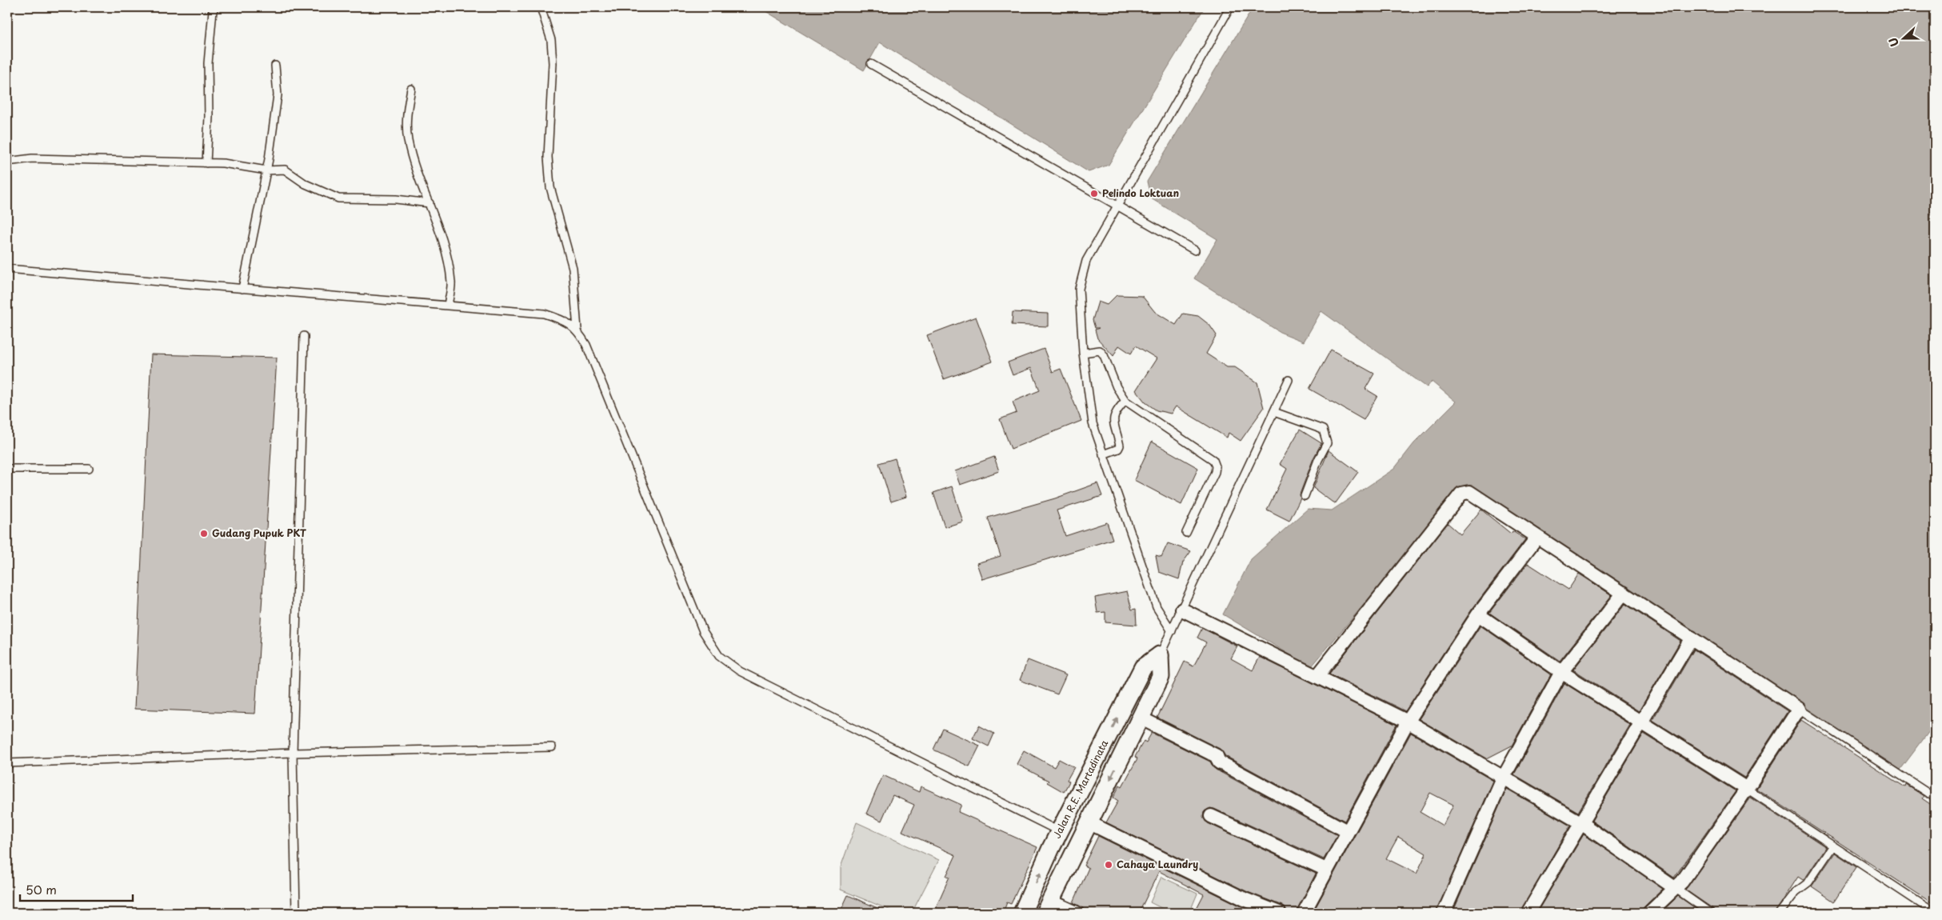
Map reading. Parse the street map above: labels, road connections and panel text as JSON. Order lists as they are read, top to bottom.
{
  "streets": {
    "street": ["Jalan R.E. Martadinata"]
  },
  "places": ["Pelindo Loktuan", "Gudang Pupuk PKT", "Cahaya Laundry"],
  "scale_bar": "50 m",
  "north": "left"
}
